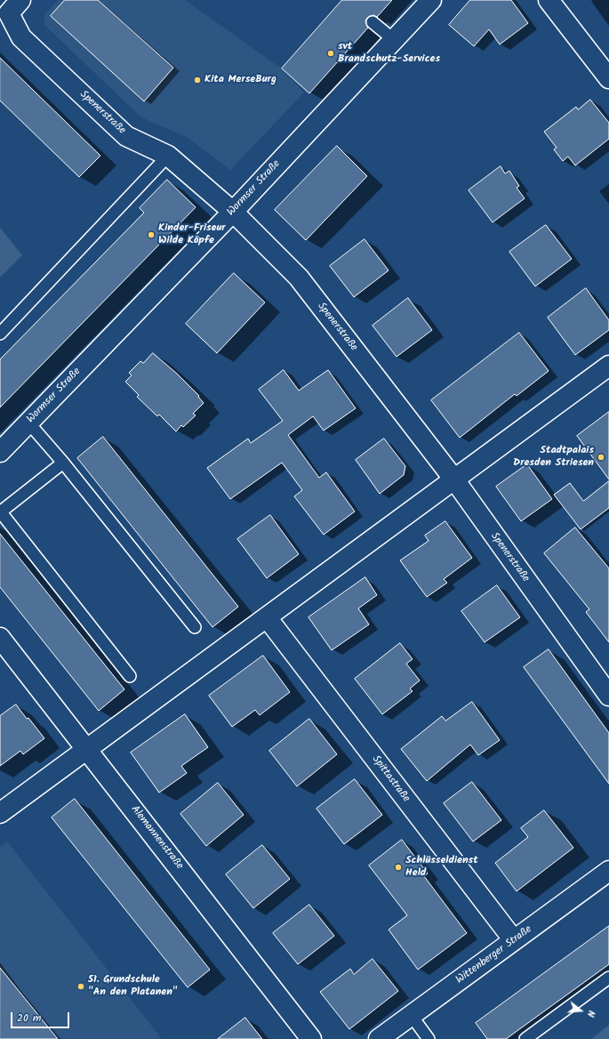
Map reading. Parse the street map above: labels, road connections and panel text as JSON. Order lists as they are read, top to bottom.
{
  "streets": {
    "street": [
      "Spenerstraße",
      "Wormser Straße",
      "Spittastraße",
      "Alemannenstraße",
      "Wittenberger Straße"
    ]
  },
  "crossings": [
    ["Spenerstraße", "Wormser Straße"],
    ["Spittastraße", "Wittenberger Straße"]
  ],
  "places": [
    "svt Brandschutz-Services",
    "Kita MerseBurg",
    "Kinder-Friseur Wilde Köpfe",
    "Stadtpalais Dresden Striesen",
    "Schlüsseldienst Held",
    "51. Grundschule \"An den Platanen\""
  ],
  "scale_bar": "20 m",
  "north": "right"
}
